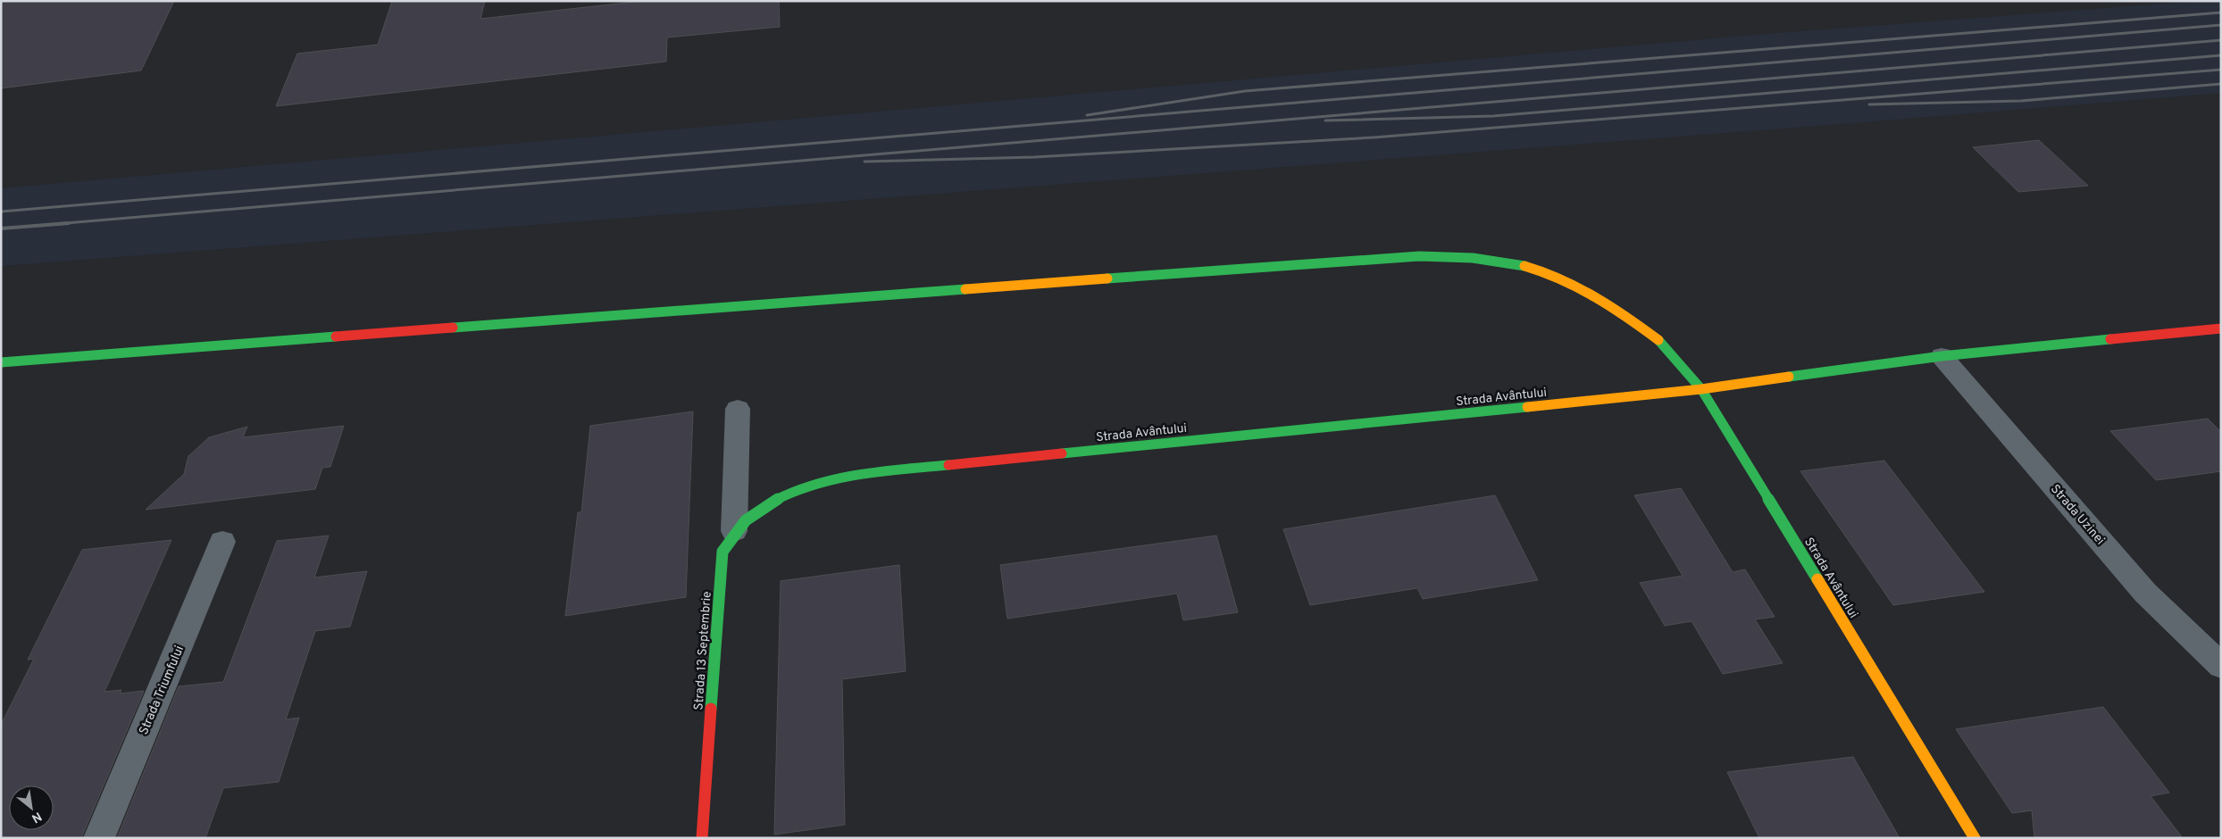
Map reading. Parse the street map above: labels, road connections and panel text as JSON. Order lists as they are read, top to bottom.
{
  "streets": {
    "main road": ["Strada Avântului", "Strada 13 Septembrie"],
    "street": ["Strada Uzinei", "Strada Triumfului"]
  },
  "crossings": [
    ["Strada Avântului", "Strada 13 Septembrie"]
  ],
  "north": "bottom right"
}
